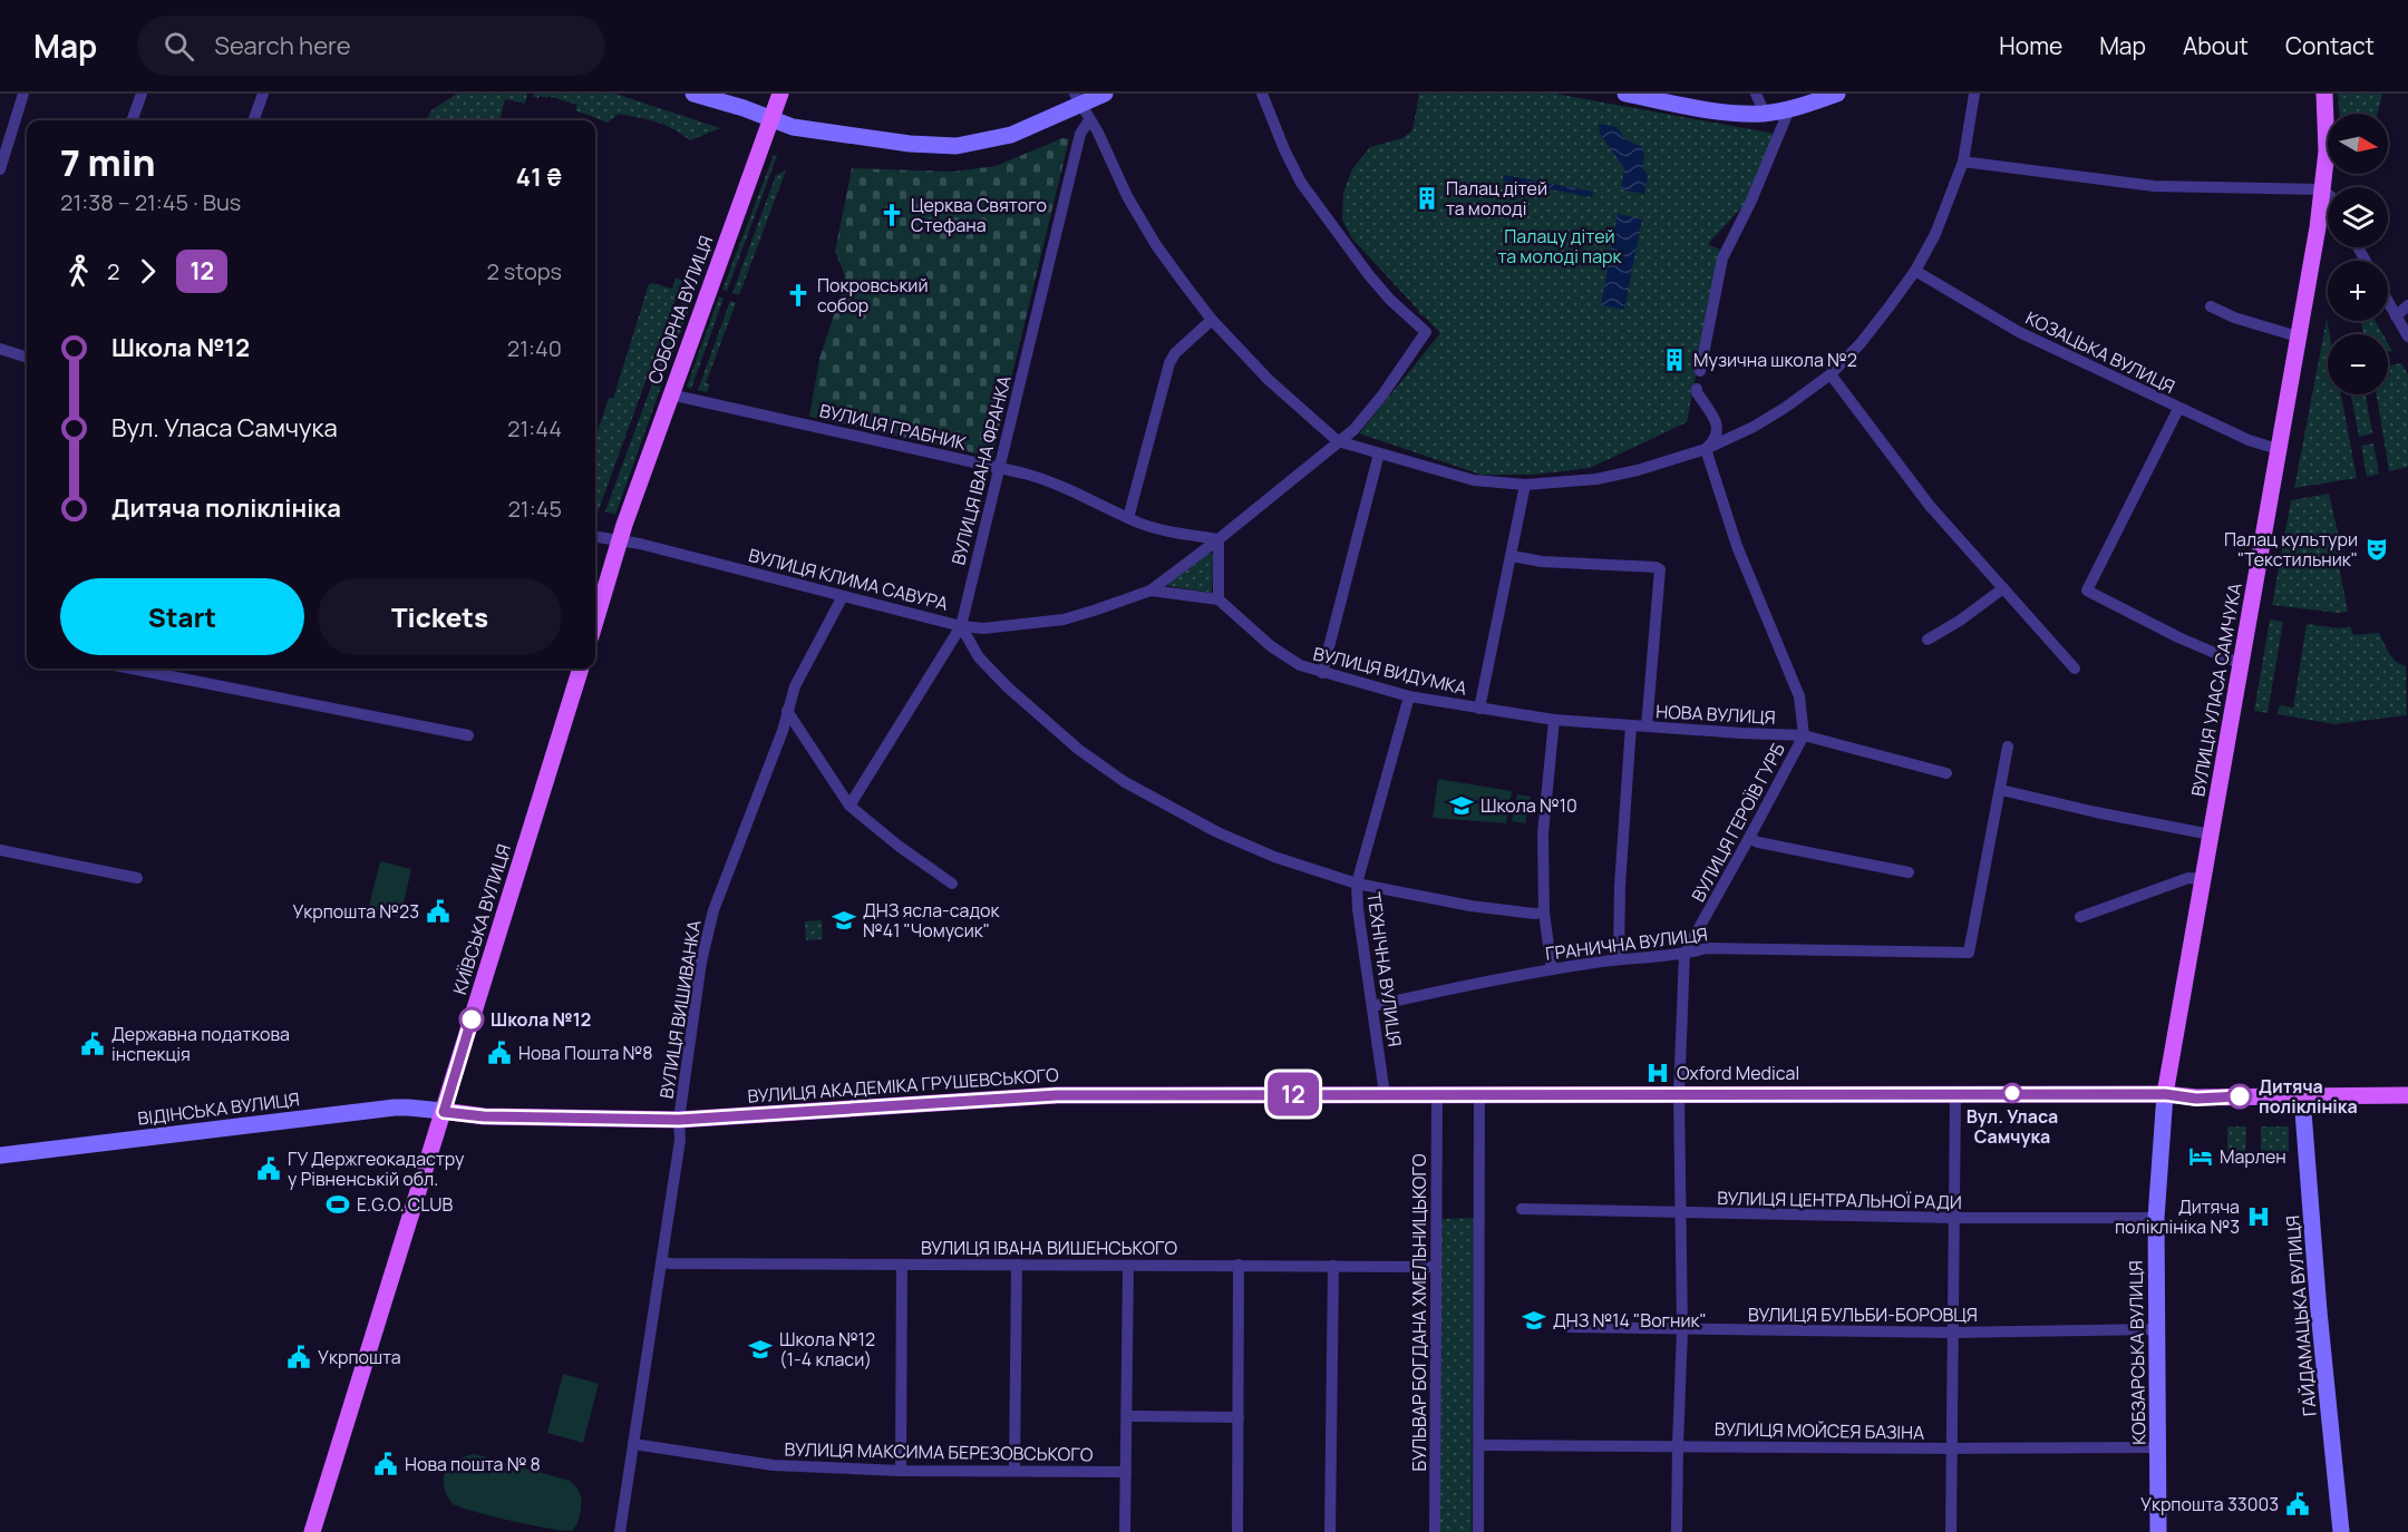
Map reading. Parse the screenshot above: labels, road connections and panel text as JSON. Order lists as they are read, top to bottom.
{
  "streets": {
    "main road": [
      "СОБОРНА ВУЛИЦЯ",
      "ВУЛИЦЯ УЛАСА САМЧУКА",
      "КИЇВСЬКА ВУЛИЦЯ",
      "ВУЛИЦЯ АКАДЕМІКА ГРУШЕВСЬКОГО"
    ],
    "street": [
      "КОЗАЦЬКА ВУЛИЦЯ",
      "ВУЛИЦЯ ГРАБНИК",
      "ВУЛИЦЯ ІВАНА ФРАНКА",
      "ВУЛИЦЯ КЛИМА САВУРА",
      "ВУЛИЦЯ ВИДУМКА",
      "НОВА ВУЛИЦЯ",
      "ВУЛИЦЯ ГЕРОЇВ ГУРБ",
      "ГРАНИЧНА ВУЛИЦЯ",
      "ТЕХНІЧНА ВУЛИЦЯ",
      "ВУЛИЦЯ ВИШИВАНКА",
      "ВІДІНСЬКА ВУЛИЦЯ",
      "ВУЛИЦЯ ЦЕНТРАЛЬНОЇ РАДИ",
      "ВУЛИЦЯ ІВАНА ВИШЕНСЬКОГО",
      "БУЛЬВАР БОГДАНА ХМЕЛЬНИЦЬКОГО",
      "ВУЛИЦЯ БУЛЬБИ-БОРОВЦЯ",
      "ГАЙДАМАЦЬКА ВУЛИЦЯ",
      "КОБЗАРСЬКА ВУЛИЦЯ",
      "ВУЛИЦЯ МОЙСЕЯ БАЗІНА",
      "ВУЛИЦЯ МАКСИМА БЕРЕЗОВСЬКОГО"
    ]
  },
  "crossings": [
    ["СОБОРНА ВУЛИЦЯ", "ВУЛИЦЯ ГРАБНИК"],
    ["СОБОРНА ВУЛИЦЯ", "ВУЛИЦЯ КЛИМА САВУРА"],
    ["КОЗАЦЬКА ВУЛИЦЯ", "ВУЛИЦЯ УЛАСА САМЧУКА"],
    ["ВУЛИЦЯ ГРАБНИК", "ВУЛИЦЯ ІВАНА ФРАНКА"],
    ["ВУЛИЦЯ ІВАНА ФРАНКА", "ВУЛИЦЯ КЛИМА САВУРА"],
    ["ВУЛИЦЯ КЛИМА САВУРА", "ТЕХНІЧНА ВУЛИЦЯ"],
    ["ВУЛИЦЯ КЛИМА САВУРА", "ВУЛИЦЯ ВИШИВАНКА"],
    ["ВУЛИЦЯ ВИДУМКА", "НОВА ВУЛИЦЯ"],
    ["ВУЛИЦЯ ВИДУМКА", "ТЕХНІЧНА ВУЛИЦЯ"],
    ["ВУЛИЦЯ УЛАСА САМЧУКА", "ВУЛИЦЯ АКАДЕМІКА ГРУШЕВСЬКОГО"],
    ["ВУЛИЦЯ УЛАСА САМЧУКА", "КОБЗАРСЬКА ВУЛИЦЯ"],
    ["НОВА ВУЛИЦЯ", "ВУЛИЦЯ ГЕРОЇВ ГУРБ"],
    ["ВУЛИЦЯ ГЕРОЇВ ГУРБ", "ГРАНИЧНА ВУЛИЦЯ"],
    ["ВУЛИЦЯ ГЕРОЇВ ГУРБ", "ВУЛИЦЯ АКАДЕМІКА ГРУШЕВСЬКОГО"],
    ["ВУЛИЦЯ ГЕРОЇВ ГУРБ", "ВУЛИЦЯ ЦЕНТРАЛЬНОЇ РАДИ"],
    ["ВУЛИЦЯ ГЕРОЇВ ГУРБ", "ВУЛИЦЯ БУЛЬБИ-БОРОВЦЯ"],
    ["ВУЛИЦЯ ГЕРОЇВ ГУРБ", "ВУЛИЦЯ МОЙСЕЯ БАЗІНА"],
    ["КИЇВСЬКА ВУЛИЦЯ", "ВУЛИЦЯ АКАДЕМІКА ГРУШЕВСЬКОГО"],
    ["КИЇВСЬКА ВУЛИЦЯ", "ВІДІНСЬКА ВУЛИЦЯ"],
    ["ГРАНИЧНА ВУЛИЦЯ", "ТЕХНІЧНА ВУЛИЦЯ"],
    ["ТЕХНІЧНА ВУЛИЦЯ", "ВУЛИЦЯ АКАДЕМІКА ГРУШЕВСЬКОГО"],
    ["ВУЛИЦЯ ВИШИВАНКА", "ВУЛИЦЯ АКАДЕМІКА ГРУШЕВСЬКОГО"],
    ["ВУЛИЦЯ ВИШИВАНКА", "ВУЛИЦЯ ІВАНА ВИШЕНСЬКОГО"],
    ["ВУЛИЦЯ ВИШИВАНКА", "ВУЛИЦЯ МАКСИМА БЕРЕЗОВСЬКОГО"],
    ["ВУЛИЦЯ АКАДЕМІКА ГРУШЕВСЬКОГО", "ВІДІНСЬКА ВУЛИЦЯ"],
    ["ВУЛИЦЯ АКАДЕМІКА ГРУШЕВСЬКОГО", "БУЛЬВАР БОГДАНА ХМЕЛЬНИЦЬКОГО"],
    ["ВУЛИЦЯ АКАДЕМІКА ГРУШЕВСЬКОГО", "ГАЙДАМАЦЬКА ВУЛИЦЯ"],
    ["ВУЛИЦЯ АКАДЕМІКА ГРУШЕВСЬКОГО", "КОБЗАРСЬКА ВУЛИЦЯ"],
    ["ВУЛИЦЯ ЦЕНТРАЛЬНОЇ РАДИ", "КОБЗАРСЬКА ВУЛИЦЯ"],
    ["ВУЛИЦЯ ІВАНА ВИШЕНСЬКОГО", "БУЛЬВАР БОГДАНА ХМЕЛЬНИЦЬКОГО"],
    ["ВУЛИЦЯ БУЛЬБИ-БОРОВЦЯ", "КОБЗАРСЬКА ВУЛИЦЯ"],
    ["КОБЗАРСЬКА ВУЛИЦЯ", "ВУЛИЦЯ МОЙСЕЯ БАЗІНА"]
  ],
  "parks": ["Палацу дітей та молоді парк"],
  "places": {
    "building": ["Палац дітей та молоді", "Музична школа №2"],
    "church": ["Церква Святого Стефана", "Покровський собор"],
    "theatre": ["Палац культури \"Текстильник\""],
    "school or university": [
      "Школа №10",
      "ДНЗ ясла-садок №41 \"Чомусик\"",
      "ДНЗ №14 \"Вогник\"",
      "Школа №12 (1-4 класи)"
    ],
    "public building": [
      "Укрпошта №23",
      "Державна податкова інспекція",
      "Нова Пошта №8",
      "ГУ Держгеокадастру у Рівненській обл.",
      "Укрпошта",
      "Нова пошта № 8",
      "Укрпошта 33003"
    ],
    "other": ["Школа №12", "Вул. Уласа Самчука", "Дитяча поліклініка"],
    "hospital": ["Oxford Medical", "Дитяча поліклініка №3"],
    "hotel": ["Марлен"],
    "sports": ["E.G.O. CLUB"]
  },
  "lines": ["bus line 12"],
  "north": "right",
  "page": {
    "header": "Map",
    "search": "Search here",
    "nav": [
      "Home",
      "Map",
      "About",
      "Contact"
    ],
    "on_map": "12",
    "map_buttons": ["+", "−"],
    "heading": ["7 min", "21:38 – 21:45 · Bus", "41 ₴"],
    "legs": ["2", "12", "2 stops"],
    "list": [
      {
        "name": "Школа №12",
        "value": "21:40"
      },
      {
        "name": "Вул. Уласа Самчука",
        "value": "21:44"
      },
      {
        "name": "Дитяча поліклініка",
        "value": "21:45"
      }
    ],
    "buttons": ["Start", "Tickets"]
  }
}
